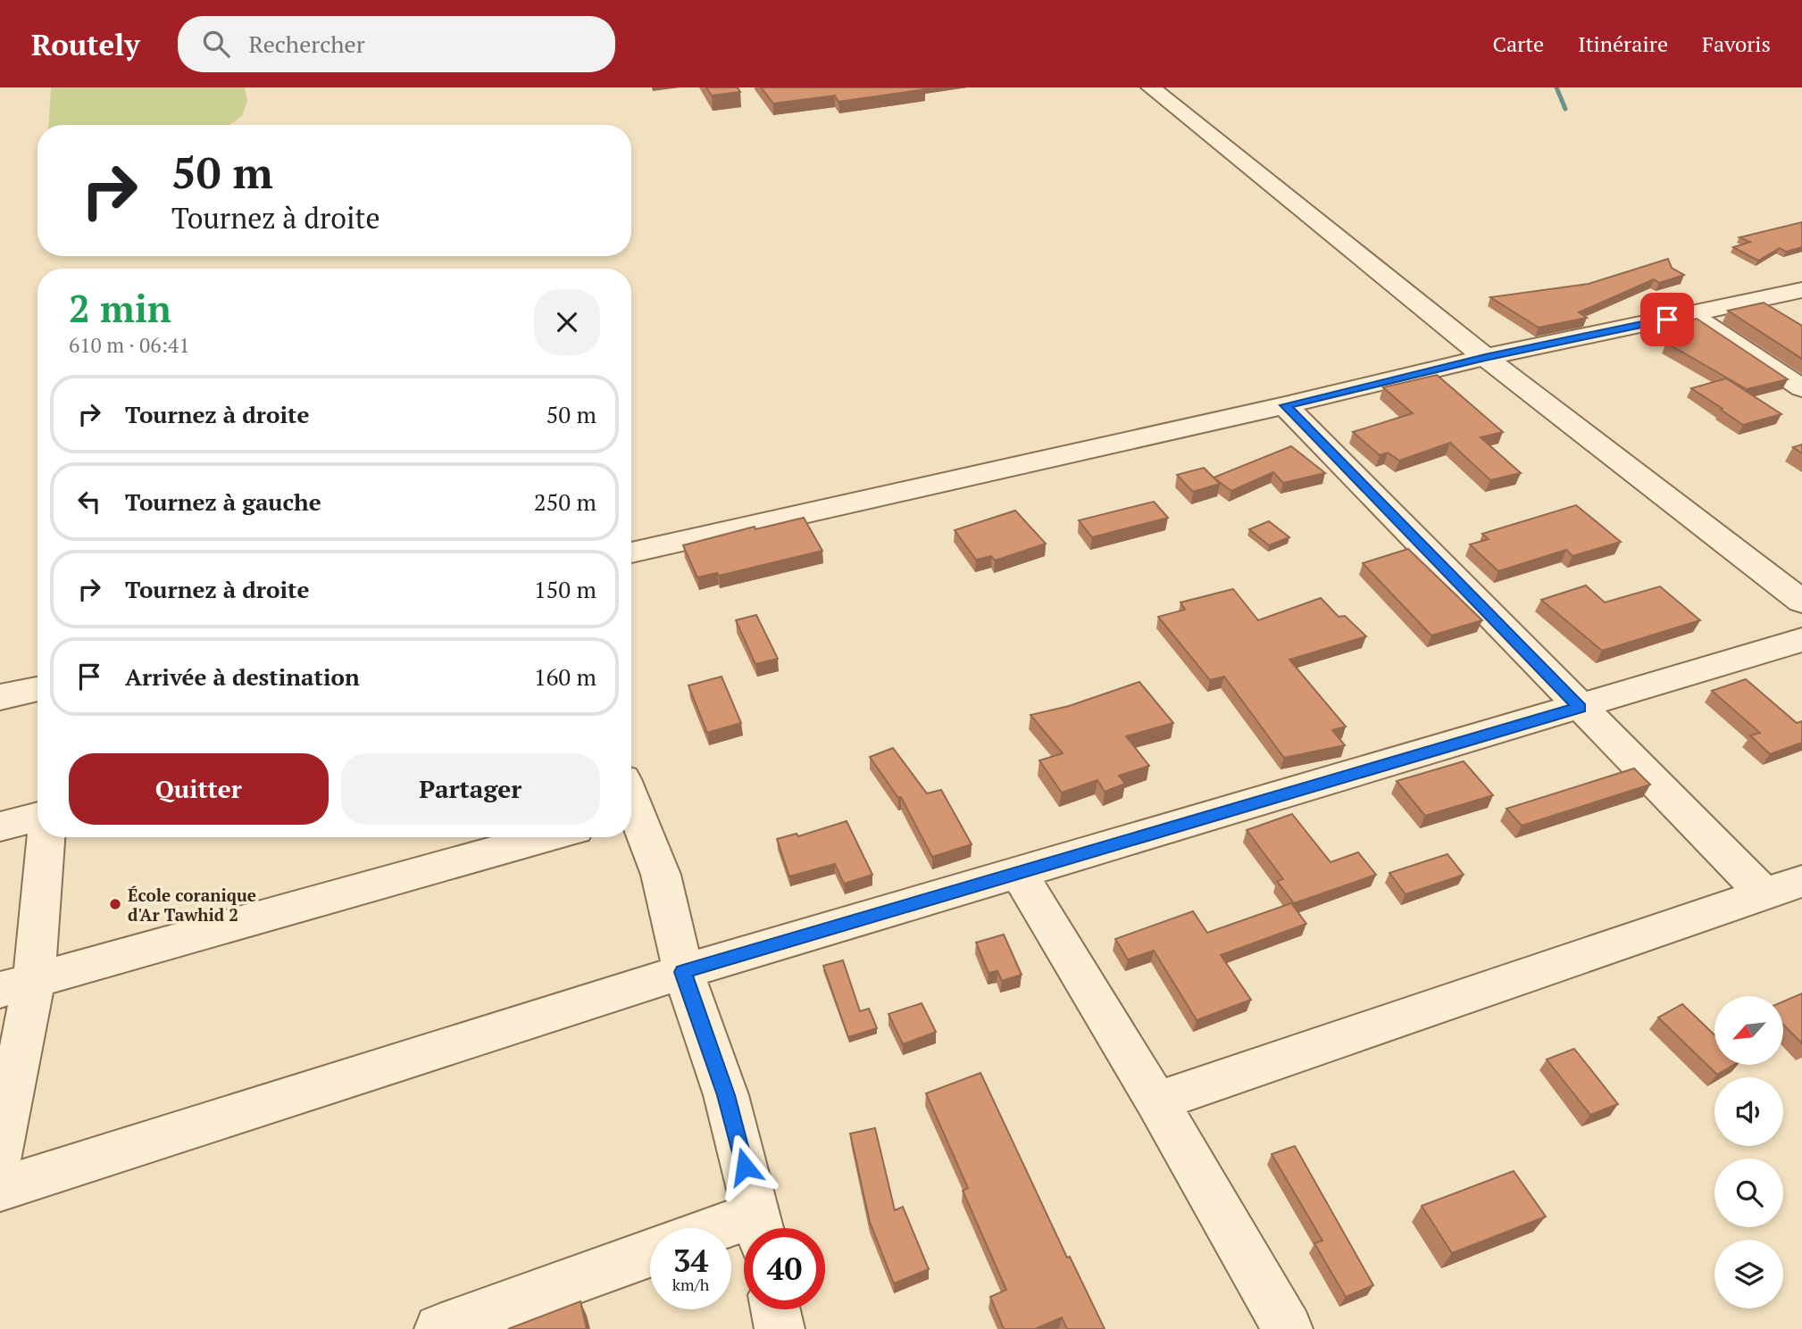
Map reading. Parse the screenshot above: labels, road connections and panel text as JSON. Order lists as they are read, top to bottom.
{
  "places": ["École coranique d'Ar Tawhid 2"],
  "north": "bottom left",
  "page": {
    "header": "Routely",
    "search": "Rechercher",
    "nav": ["Carte", "Itinéraire", "Favoris"],
    "turn": ["50 m", "Tournez à droite"],
    "heading": ["2 min", "610 m · 06:41"],
    "list": [
      {
        "name": "Tournez à droite",
        "value": "50 m"
      },
      {
        "name": "Tournez à gauche",
        "value": "250 m"
      },
      {
        "name": "Tournez à droite",
        "value": "150 m"
      },
      {
        "name": "Arrivée à destination",
        "value": "160 m"
      }
    ],
    "buttons": ["Quitter", "Partager"],
    "speed": "34 km/h",
    "limit": "40"
  }
}
